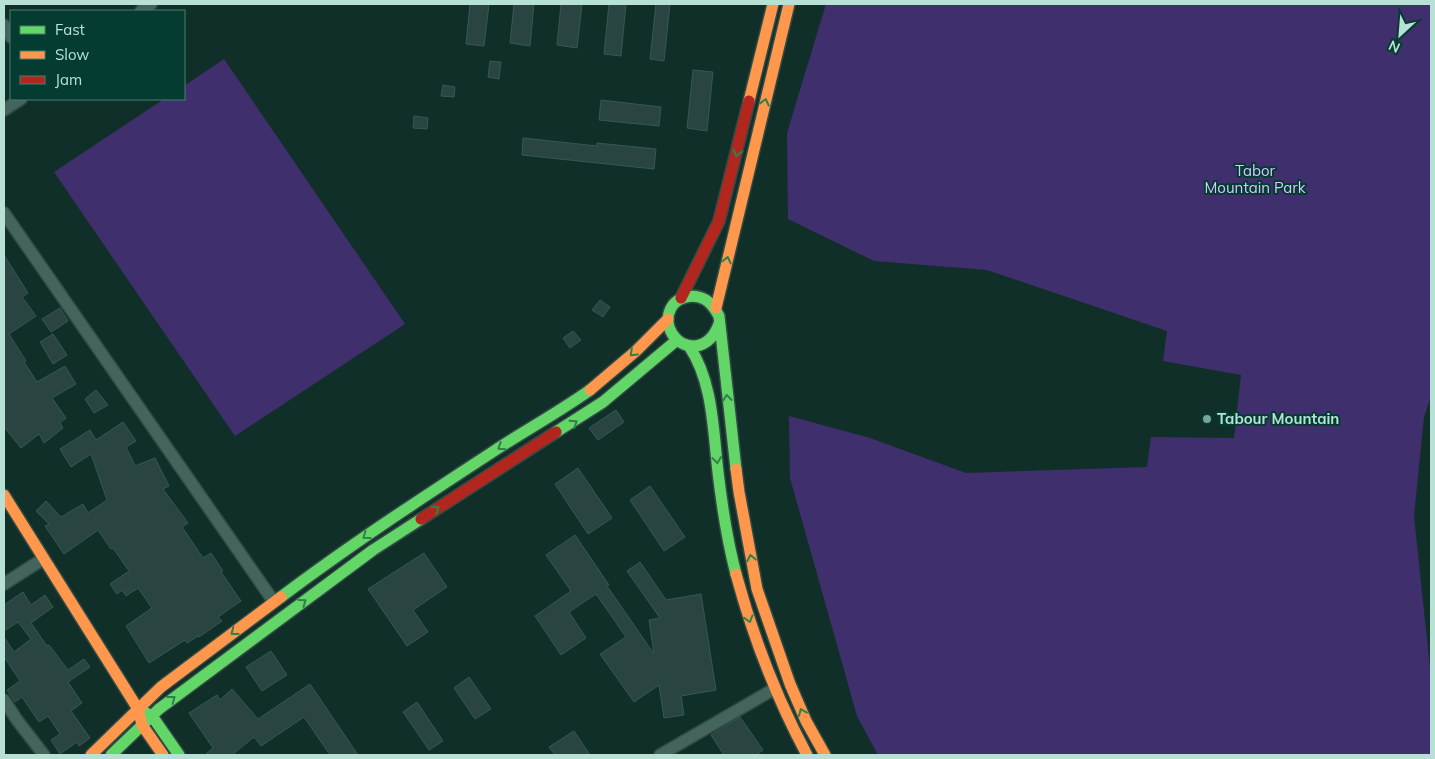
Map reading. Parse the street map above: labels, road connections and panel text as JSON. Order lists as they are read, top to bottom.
{
  "parks": ["Tabor Mountain Park"],
  "places": ["Tabour Mountain"],
  "legend": ["Fast", "Slow", "Jam"],
  "north": "bottom left"
}
